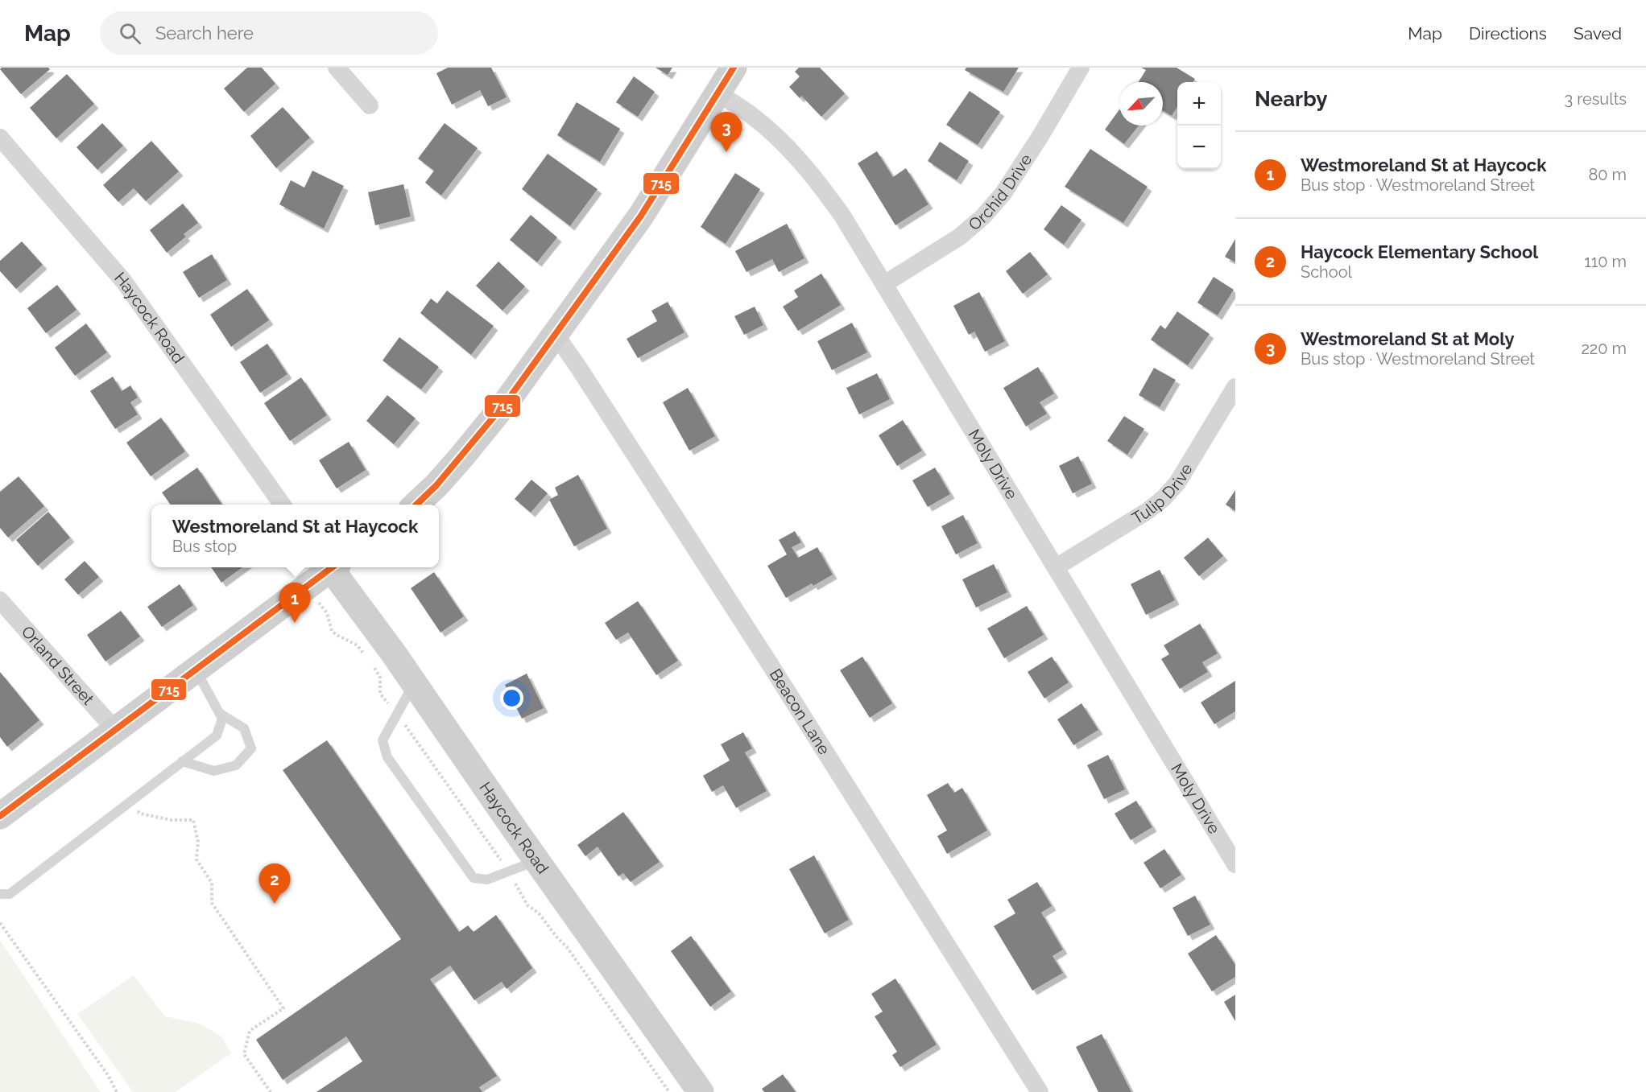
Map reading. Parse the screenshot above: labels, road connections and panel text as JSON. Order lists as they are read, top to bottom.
{
  "streets": {
    "main road": ["Haycock Road"],
    "street": [
      "Orchid Drive",
      "Moly Drive",
      "Tulip Drive",
      "Orland Street",
      "Beacon Lane"
    ]
  },
  "crossings": [
    ["Orchid Drive", "Moly Drive"],
    ["Moly Drive", "Tulip Drive"]
  ],
  "lines": ["transit line 715"],
  "north": "bottom left",
  "page": {
    "header": "Map",
    "search": "Search here",
    "nav": ["Map", "Directions", "Saved"],
    "heading": ["Nearby", "3 results"],
    "map_buttons": ["+", "−"],
    "pins": ["3", "1", "2"],
    "list": [
      {
        "mark": "1",
        "name": "Westmoreland St at Haycock",
        "note": "Bus stop · Westmoreland Street",
        "value": "80 m"
      },
      {
        "mark": "2",
        "name": "Haycock Elementary School",
        "note": "School",
        "value": "110 m"
      },
      {
        "mark": "3",
        "name": "Westmoreland St at Moly",
        "note": "Bus stop · Westmoreland Street",
        "value": "220 m"
      }
    ],
    "popup": ["Westmoreland St at Haycock", "Bus stop"]
  }
}
